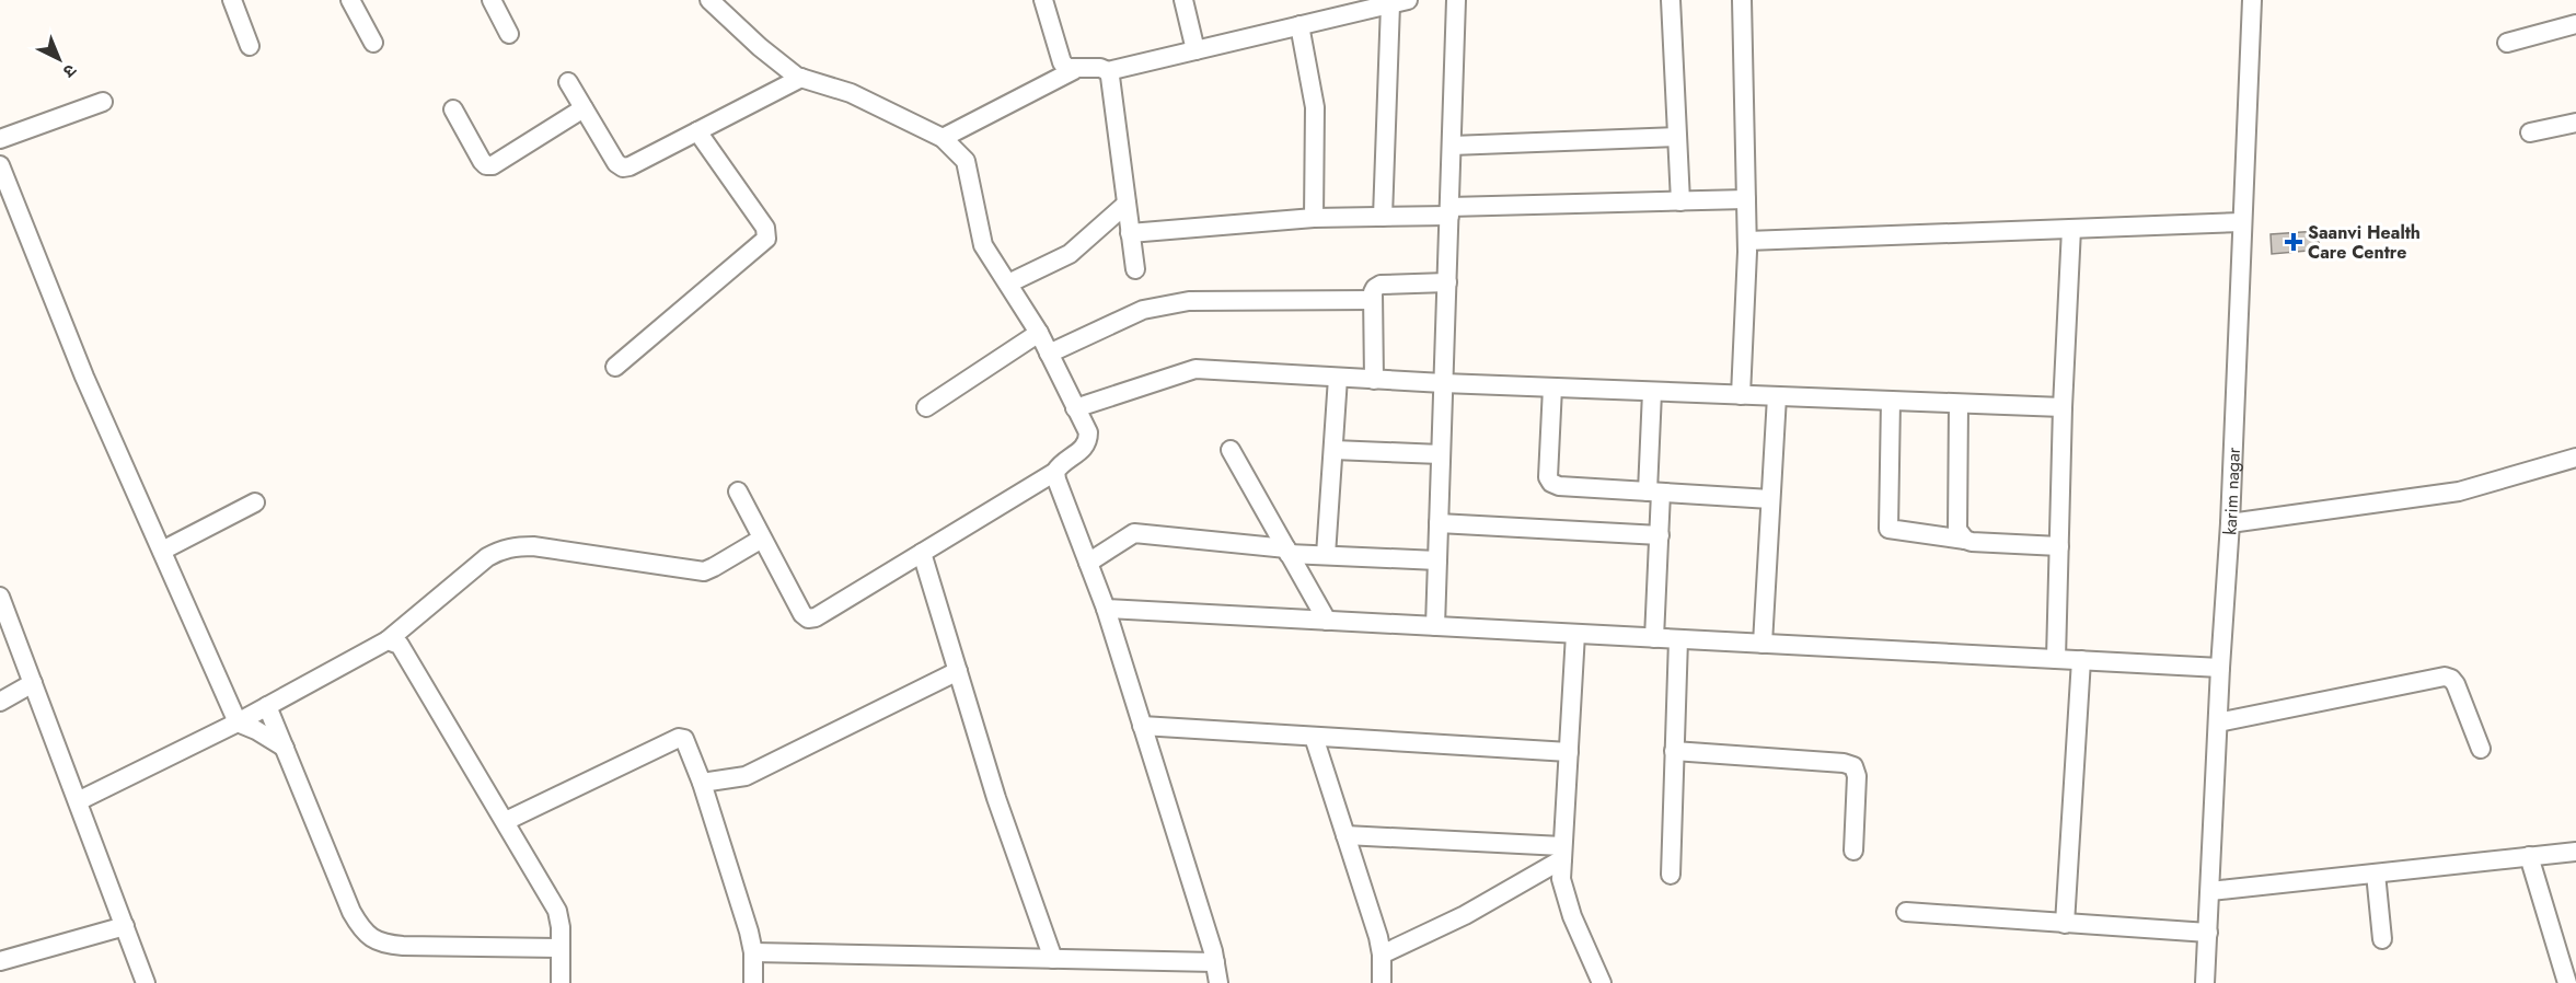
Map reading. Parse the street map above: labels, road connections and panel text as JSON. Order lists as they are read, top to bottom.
{
  "streets": {
    "street": ["karim nagar"]
  },
  "places": {
    "health": ["Saanvi Health Care Centre"]
  },
  "north": "bottom right"
}
